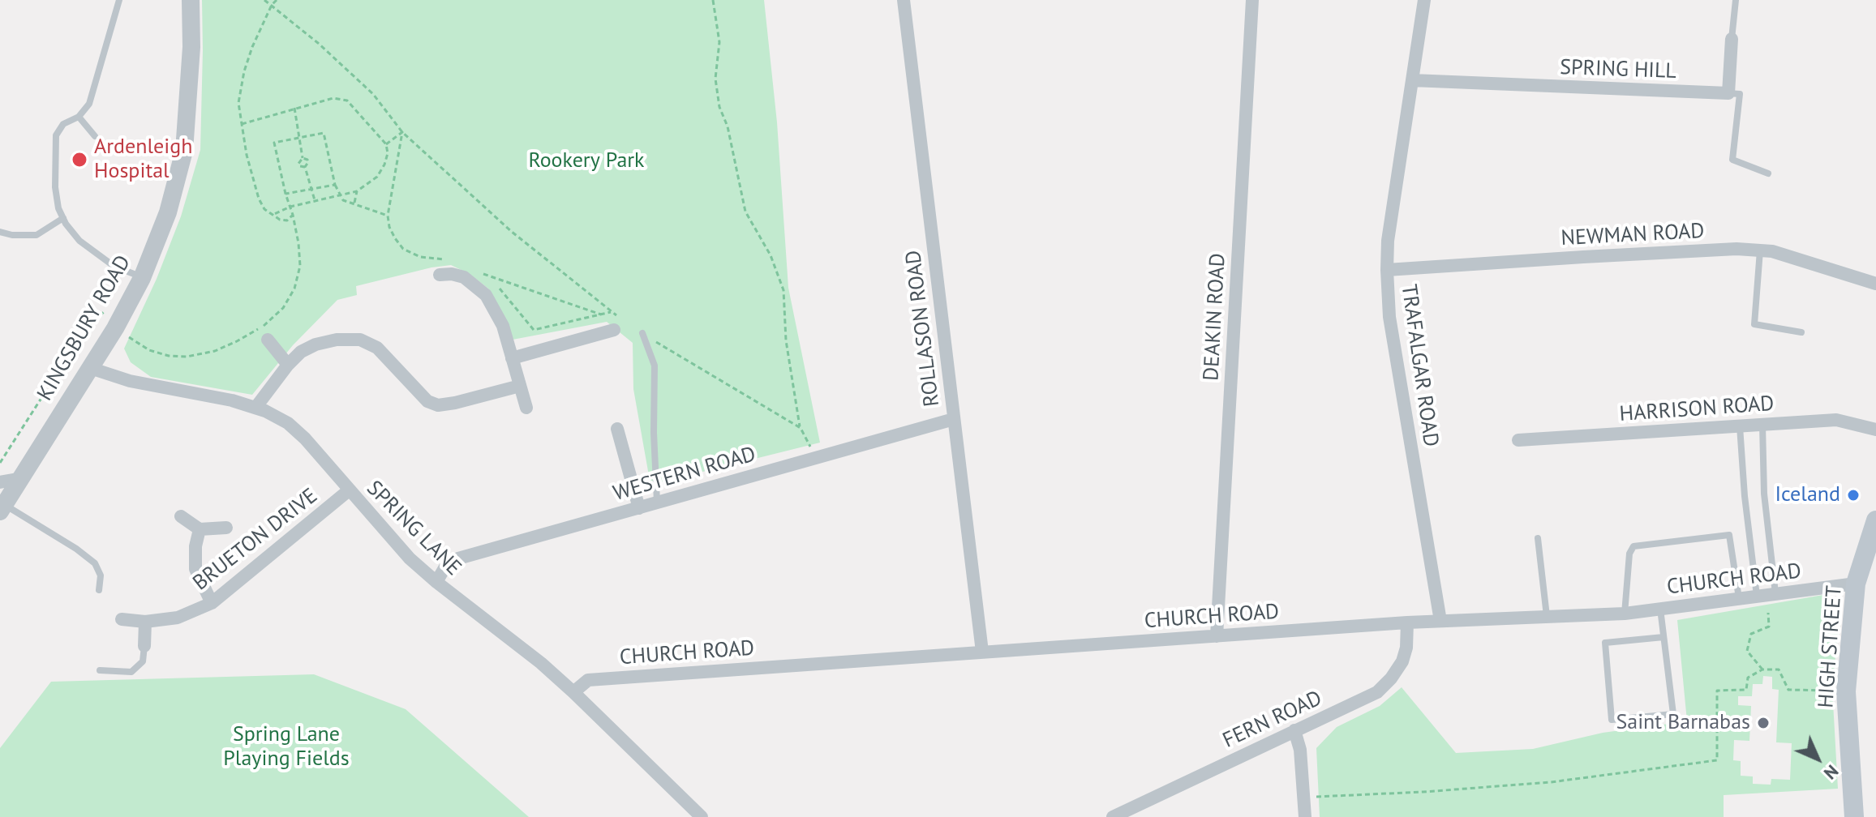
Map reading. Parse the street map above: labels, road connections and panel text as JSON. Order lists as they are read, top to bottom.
{
  "streets": {
    "main road": ["HIGH STREET"],
    "street": [
      "SPRING HILL",
      "NEWMAN ROAD",
      "DEAKIN ROAD",
      "KINGSBURY ROAD",
      "ROLLASON ROAD",
      "TRAFALGAR ROAD",
      "HARRISON ROAD",
      "WESTERN ROAD",
      "SPRING LANE",
      "BRUETON DRIVE",
      "CHURCH ROAD",
      "FERN ROAD"
    ]
  },
  "crossings": [
    ["SPRING HILL", "TRAFALGAR ROAD"],
    ["NEWMAN ROAD", "TRAFALGAR ROAD"],
    ["DEAKIN ROAD", "CHURCH ROAD"],
    ["KINGSBURY ROAD", "SPRING LANE"],
    ["ROLLASON ROAD", "WESTERN ROAD"],
    ["ROLLASON ROAD", "CHURCH ROAD"],
    ["TRAFALGAR ROAD", "CHURCH ROAD"],
    ["WESTERN ROAD", "SPRING LANE"],
    ["SPRING LANE", "BRUETON DRIVE"],
    ["SPRING LANE", "CHURCH ROAD"],
    ["CHURCH ROAD", "HIGH STREET"],
    ["CHURCH ROAD", "FERN ROAD"]
  ],
  "parks": ["Rookery Park", "Spring Lane Playing Fields"],
  "places": ["Ardenleigh Hospital", "Iceland", "Saint Barnabas"],
  "north": "bottom right"
}
